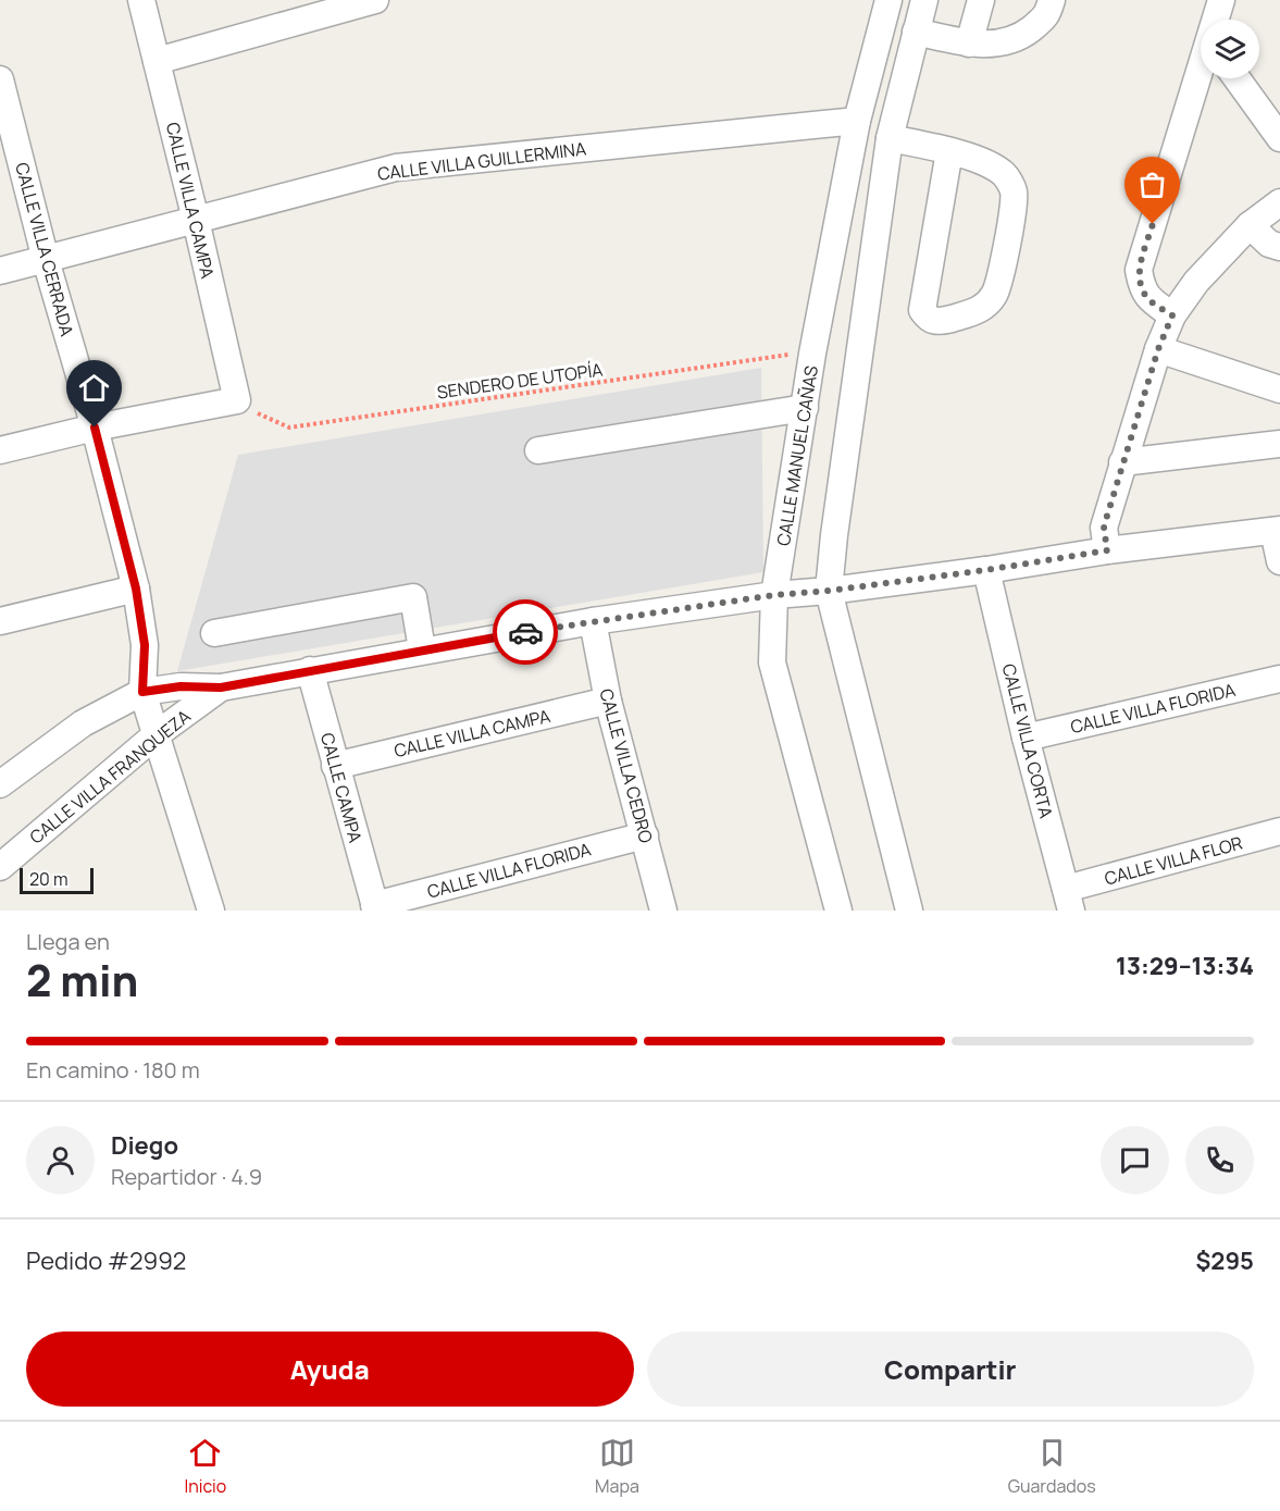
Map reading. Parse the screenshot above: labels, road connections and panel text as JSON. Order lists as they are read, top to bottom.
{
  "streets": {
    "street": [
      "CALLE VILLA GUILLERMINA",
      "CALLE VILLA CAMPA",
      "CALLE VILLA CERRADA",
      "CALLE MANUEL CAÑAS",
      "CALLE VILLA FLORIDA",
      "CALLE VILLA CORTA",
      "CALLE VILLA CEDRO",
      "CALLE VILLA FRANQUEZA",
      "CALLE CAMPA",
      "CALLE VILLA FLOR"
    ],
    "path": ["SENDERO DE UTOPÍA"]
  },
  "crossings": [
    ["CALLE VILLA GUILLERMINA", "CALLE VILLA CAMPA"],
    ["CALLE VILLA GUILLERMINA", "CALLE VILLA CERRADA"],
    ["CALLE VILLA GUILLERMINA", "CALLE MANUEL CAÑAS"],
    ["CALLE VILLA CAMPA", "SENDERO DE UTOPÍA"],
    ["CALLE VILLA CAMPA", "CALLE VILLA CEDRO"],
    ["CALLE VILLA CAMPA", "CALLE CAMPA"],
    ["CALLE VILLA CERRADA", "CALLE VILLA FRANQUEZA"],
    ["SENDERO DE UTOPÍA", "CALLE MANUEL CAÑAS"],
    ["CALLE MANUEL CAÑAS", "CALLE VILLA FRANQUEZA"],
    ["CALLE VILLA FLORIDA", "CALLE VILLA CORTA"],
    ["CALLE VILLA FLORIDA", "CALLE VILLA CEDRO"],
    ["CALLE VILLA FLORIDA", "CALLE CAMPA"],
    ["CALLE VILLA CORTA", "CALLE VILLA FRANQUEZA"],
    ["CALLE VILLA CORTA", "CALLE VILLA FLOR"],
    ["CALLE VILLA CEDRO", "CALLE VILLA FRANQUEZA"],
    ["CALLE VILLA FRANQUEZA", "CALLE CAMPA"]
  ],
  "scale_bar": "20 m",
  "page": {
    "scale": "20 m",
    "heading": ["2 min", "Llega en", "13:29–13:34"],
    "panel": [
      "Diego",
      "Repartidor · 4.9",
      "Pedido #2992",
      "$295"
    ],
    "bar": "En camino · 180 m",
    "buttons": ["Ayuda", "Compartir"],
    "tabs": ["Inicio", "Mapa", "Guardados"]
  }
}
